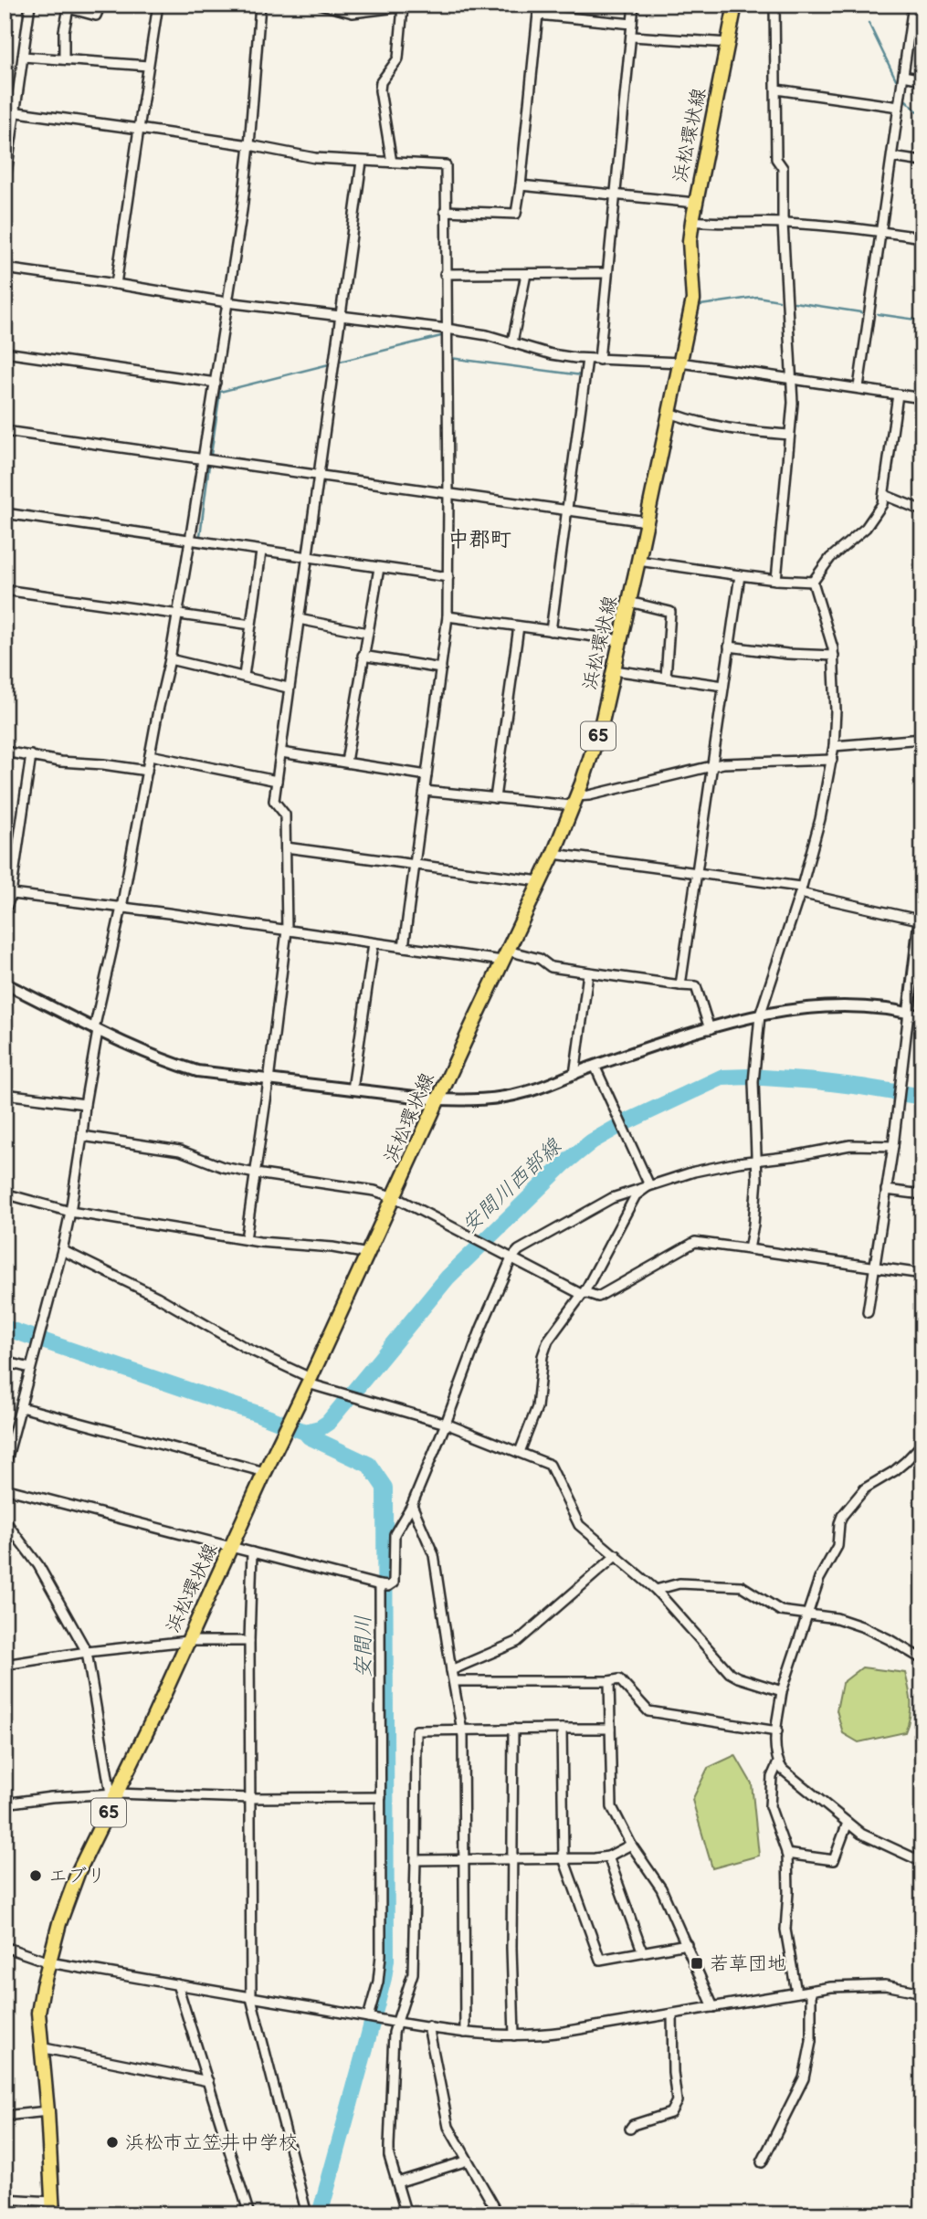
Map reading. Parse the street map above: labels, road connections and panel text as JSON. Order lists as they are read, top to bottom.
{
  "streets": {
    "main road": ["浜松環状線", "65"]
  },
  "districts": ["中郡町"],
  "water": ["安間川西部線", "安間川"],
  "places": {
    "other": ["エブリ", "浜松市立笠井中学校"],
    "transit": ["若草団地"]
  }
}
